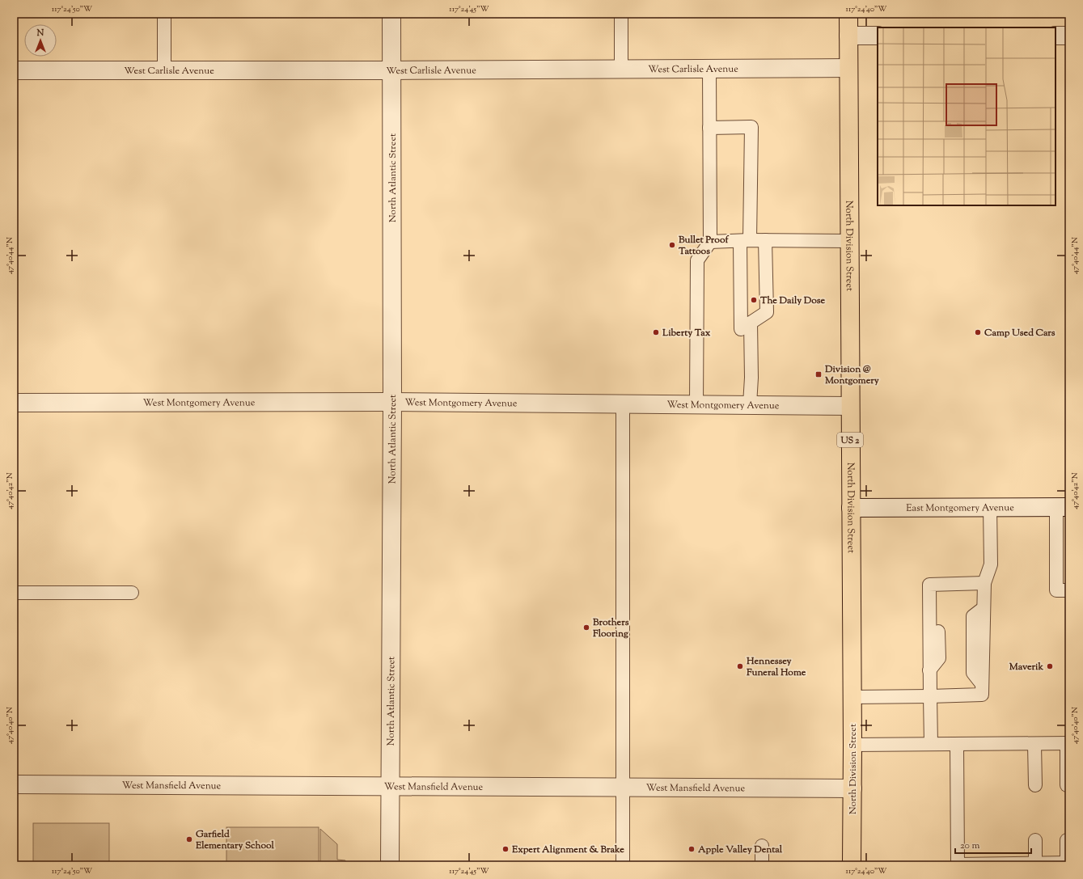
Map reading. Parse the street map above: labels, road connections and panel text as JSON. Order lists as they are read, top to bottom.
{
  "streets": {
    "main road": ["North Division Street", "US 2"],
    "street": [
      "West Carlisle Avenue",
      "North Atlantic Street",
      "West Montgomery Avenue",
      "East Montgomery Avenue",
      "West Mansfield Avenue"
    ]
  },
  "crossings": [
    ["West Carlisle Avenue", "North Atlantic Street"],
    ["West Carlisle Avenue", "North Division Street"],
    ["North Atlantic Street", "West Montgomery Avenue"],
    ["North Atlantic Street", "West Mansfield Avenue"],
    ["North Division Street", "West Montgomery Avenue"],
    ["North Division Street", "East Montgomery Avenue"],
    ["North Division Street", "West Mansfield Avenue"]
  ],
  "places": {
    "other": [
      "Bullet Proof Tattoos",
      "The Daily Dose",
      "Liberty Tax",
      "Camp Used Cars",
      "Brothers Flooring",
      "Hennessey Funeral Home",
      "Maverik",
      "Garfield Elementary School",
      "Expert Alignment & Brake",
      "Apple Valley Dental"
    ],
    "transit": ["Division @ Montgomery"]
  },
  "scale_bar": "20 m",
  "north": "top",
  "coordinates": [
    "117°24'50\"W",
    "117°24'45\"W",
    "117°24'40\"W",
    "47°40'44\"N",
    "47°40'42\"N",
    "47°40'40\"N"
  ]
}
